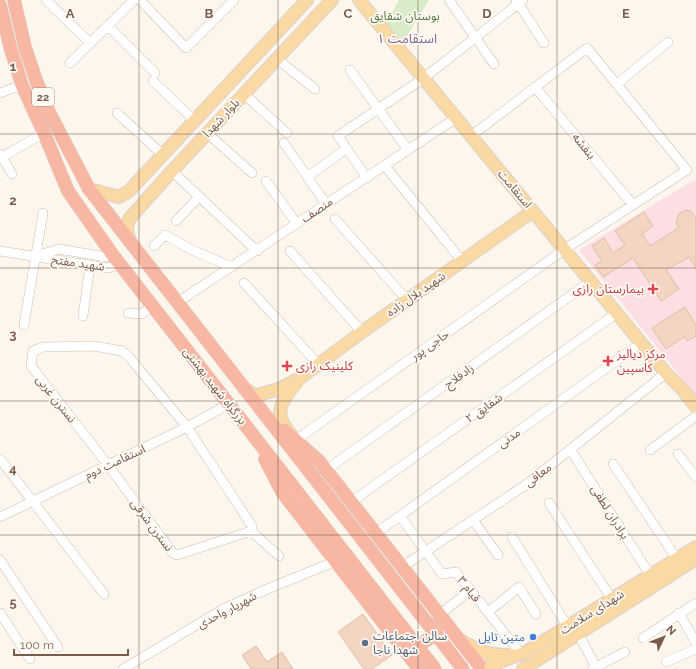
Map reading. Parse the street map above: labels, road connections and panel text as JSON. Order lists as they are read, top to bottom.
{
  "streets": {
    "highway": ["22", "بزرگراه شهید بهشتی"],
    "main road": [
      "بلوار شهدا",
      "استقامت",
      "شهید بلال زاده",
      "شهدای سلامت"
    ],
    "street": [
      "بنفشه",
      "منصف",
      "شهید مفتح",
      "حاجی پور",
      "زادفلاح",
      "نسترن غربی",
      "شقایق ۲",
      "مدنی",
      "استقامت دوم",
      "معافی",
      "برادران لطفی",
      "نسترن شرقی",
      "قیام ۳",
      "شهریار واحدی"
    ]
  },
  "crossings": [
    ["22", "بلوار شهدا"],
    ["22", "بزرگراه شهید بهشتی"],
    ["بلوار شهدا", "بزرگراه شهید بهشتی"],
    ["استقامت", "منصف"],
    ["استقامت", "شهید بلال زاده"],
    ["استقامت", "حاجی پور"],
    ["استقامت", "زادفلاح"],
    ["استقامت", "شقایق ۲"],
    ["استقامت", "مدنی"],
    ["استقامت", "معافی"],
    ["منصف", "بزرگراه شهید بهشتی"],
    ["شهید مفتح", "بزرگراه شهید بهشتی"],
    ["شهید بلال زاده", "حاجی پور"],
    ["شهید بلال زاده", "بزرگراه شهید بهشتی"],
    ["بزرگراه شهید بهشتی", "استقامت دوم"],
    ["نسترن غربی", "استقامت دوم"],
    ["نسترن غربی", "نسترن شرقی"],
    ["مدنی", "قیام ۳"],
    ["استقامت دوم", "نسترن شرقی"],
    ["معافی", "برادران لطفی"],
    ["معافی", "قیام ۳"],
    ["برادران لطفی", "شهدای سلامت"],
    ["قیام ۳", "شهدای سلامت"]
  ],
  "districts": ["استقامت ۱"],
  "parks": ["بوستان شقایق"],
  "places": {
    "health": ["بیمارستان رازی", "مرکز دیالیز کاسپین", "کلینیک رازی"],
    "other": ["متین تایل", "سالن اجتماعات شهدا ناجا"]
  },
  "scale_bar": "100 m",
  "north": "top right",
  "grid": {
    "columns": [
      "A",
      "B",
      "C",
      "D",
      "E"
    ],
    "rows": [
      "1",
      "2",
      "3",
      "4",
      "5"
    ]
  }
}
